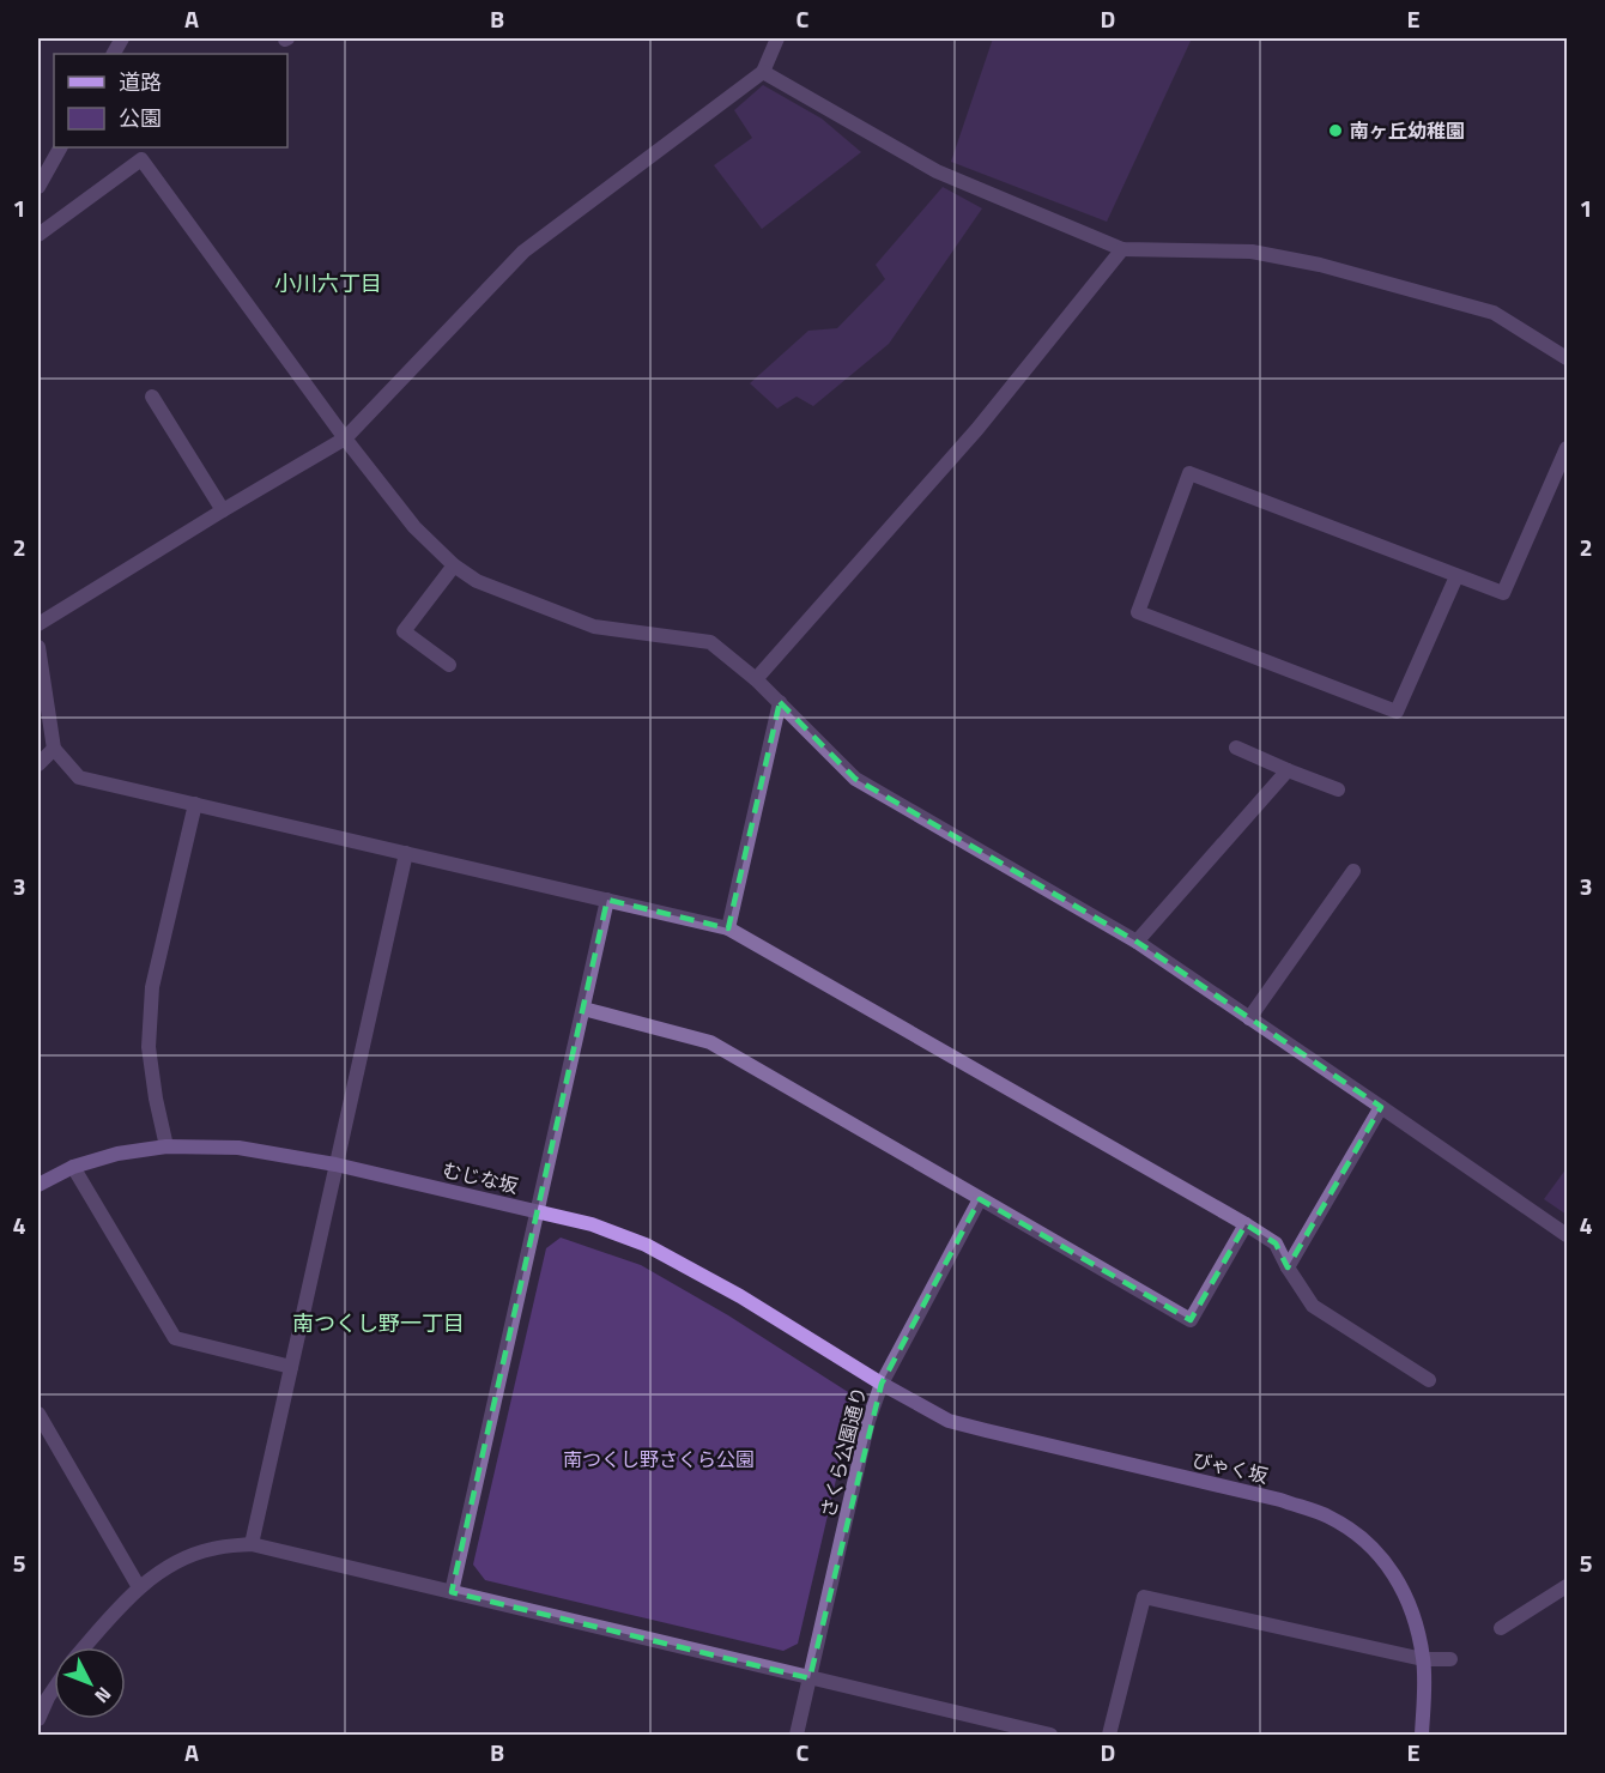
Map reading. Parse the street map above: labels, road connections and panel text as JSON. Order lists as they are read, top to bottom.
{
  "streets": {
    "street": ["むじな坂", "さくら公園通り", "びゃく坂"]
  },
  "crossings": [
    ["むじな坂", "さくら公園通り"],
    ["むじな坂", "びゃく坂"],
    ["さくら公園通り", "びゃく坂"]
  ],
  "districts": ["小川六丁目", "南つくし野一丁目"],
  "parks": ["南つくし野さくら公園"],
  "places": ["南ヶ丘幼稚園"],
  "legend": ["道路", "公園"],
  "north": "bottom right",
  "grid": {
    "columns": [
      "A",
      "B",
      "C",
      "D",
      "E"
    ],
    "rows": [
      "1",
      "2",
      "3",
      "4",
      "5"
    ]
  }
}
